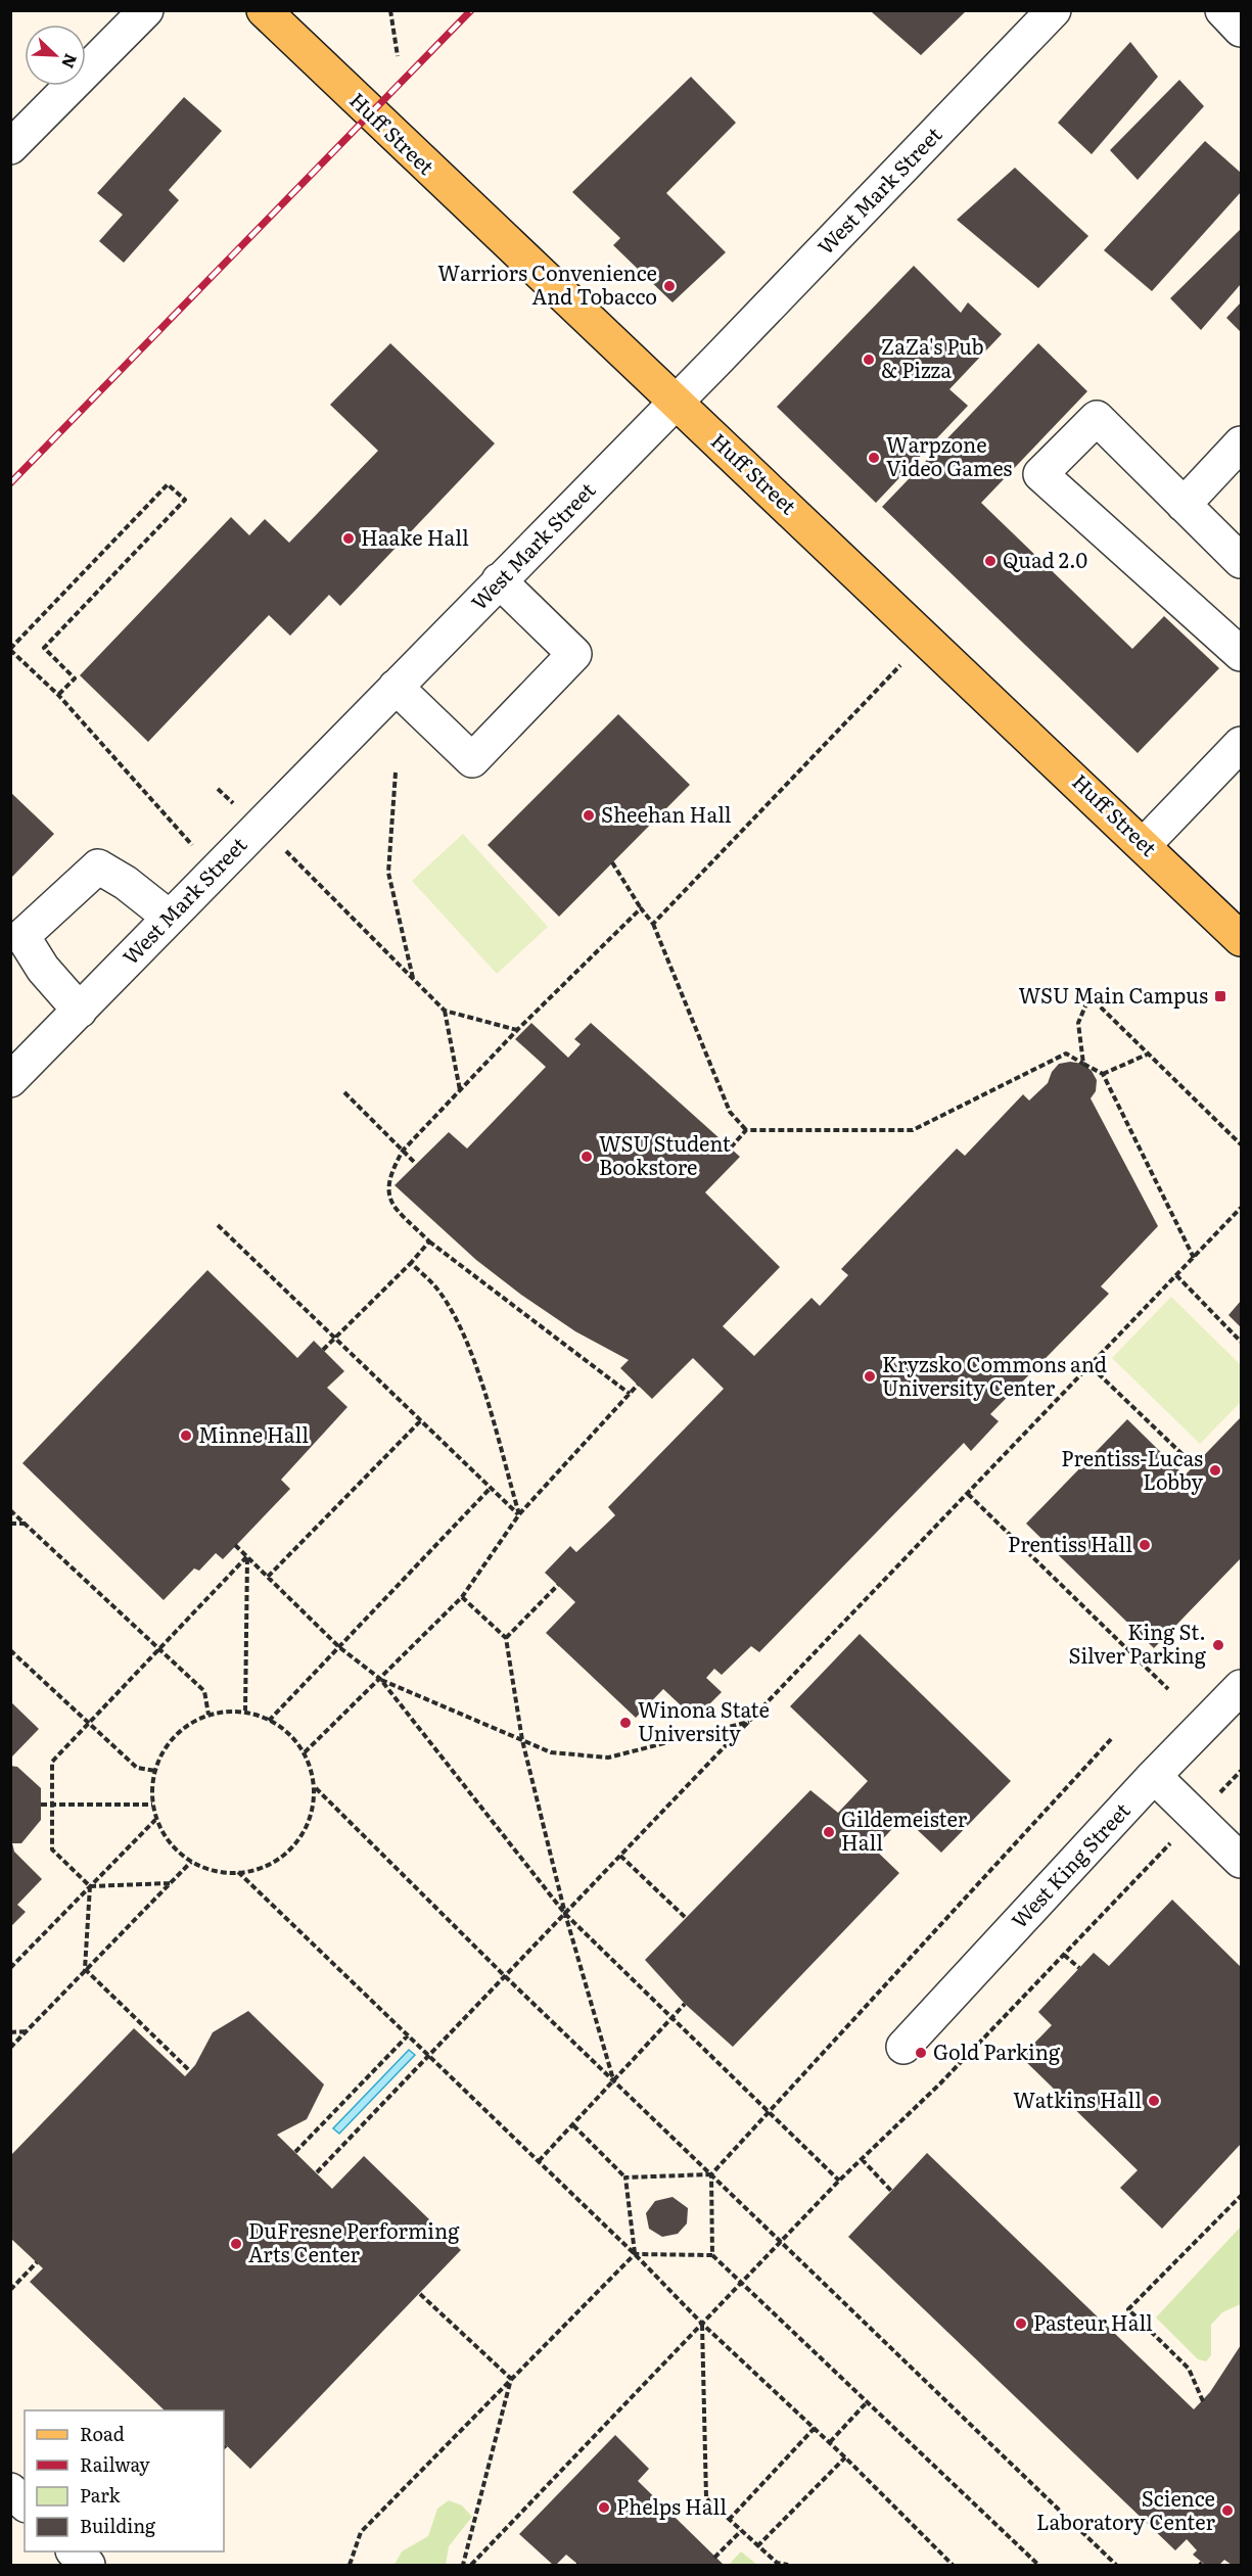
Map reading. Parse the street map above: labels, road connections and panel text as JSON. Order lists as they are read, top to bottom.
{
  "streets": {
    "main road": ["Huff Street"],
    "street": ["West Mark Street", "West King Street"]
  },
  "crossings": [
    ["Huff Street", "West Mark Street"]
  ],
  "places": {
    "other": [
      "Warriors Convenience And Tobacco",
      "ZaZa's Pub & Pizza",
      "Warpzone Video Games",
      "Haake Hall",
      "Quad 2.0",
      "Sheehan Hall",
      "WSU Student Bookstore",
      "Kryzsko Commons and University Center",
      "Minne Hall",
      "Prentiss-Lucas Lobby",
      "Prentiss Hall",
      "King St. Silver Parking",
      "Winona State University",
      "Gildemeister Hall",
      "Gold Parking",
      "Watkins Hall",
      "DuFresne Performing Arts Center",
      "Pasteur Hall",
      "Phelps Hall",
      "Science Laboratory Center"
    ],
    "transit": ["WSU Main Campus"]
  },
  "legend": [
    "Road",
    "Railway",
    "Park",
    "Building"
  ],
  "north": "bottom right"
}
